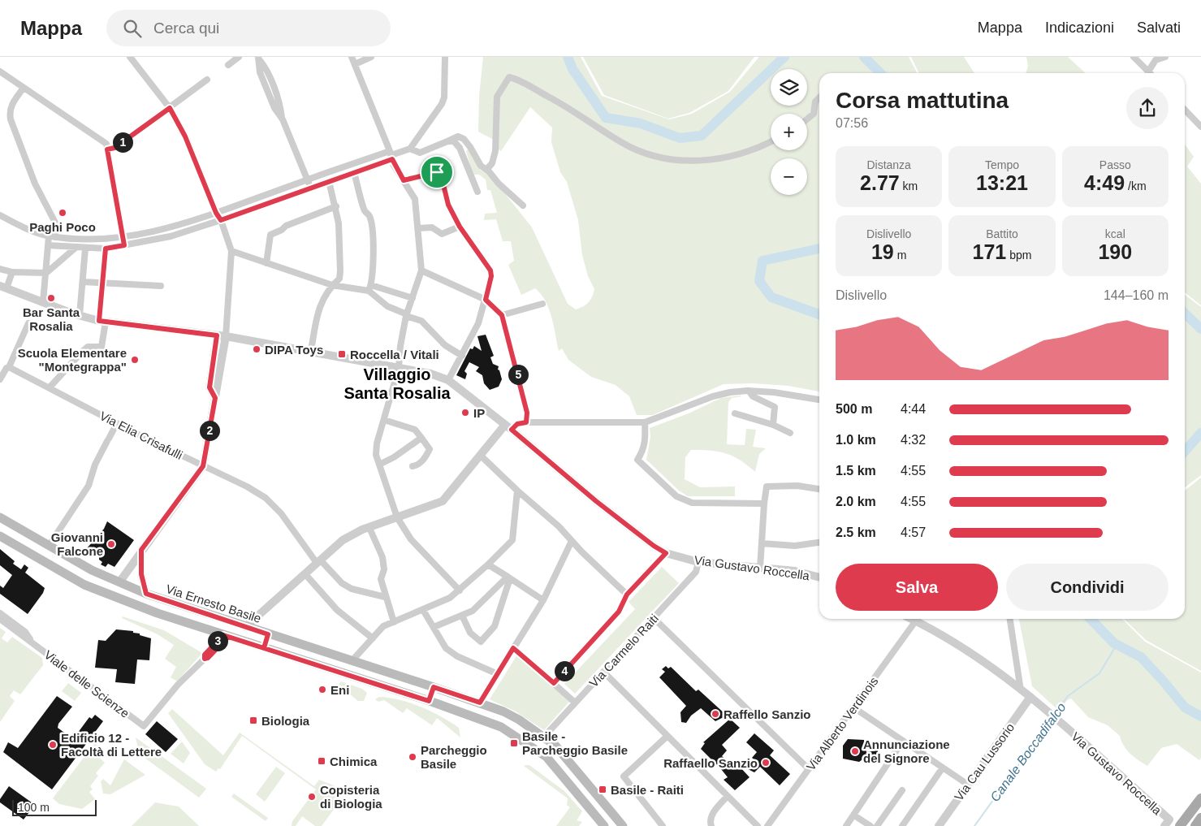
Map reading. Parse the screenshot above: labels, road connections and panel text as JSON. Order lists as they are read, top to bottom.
{
  "streets": {
    "main road": ["Via Ernesto Basile"],
    "street": [
      "Via Elia Crisafulli",
      "Via Gustavo Roccella",
      "Via Carmelo Raiti",
      "Viale delle Scienze",
      "Via Alberto Verdinois",
      "Via Cau Lussorio"
    ]
  },
  "crossings": [
    ["Via Gustavo Roccella", "Via Carmelo Raiti"],
    ["Via Gustavo Roccella", "Via Alberto Verdinois"],
    ["Via Gustavo Roccella", "Via Cau Lussorio"],
    ["Via Ernesto Basile", "Via Carmelo Raiti"]
  ],
  "districts": ["Villaggio Santa Rosalia"],
  "water": ["Canale Boccadifalco"],
  "places": {
    "other": [
      "Paghi Poco",
      "Bar Santa Rosalia",
      "DIPA Toys",
      "Scuola Elementare \"Montegrappa\"",
      "IP",
      "Giovanni Falcone",
      "Eni",
      "Raffello Sanzio",
      "Edificio 12 - Facoltà di Lettere",
      "Annunciazione del Signore",
      "Parcheggio Basile",
      "Raffaello Sanzio",
      "Copisteria di Biologia"
    ],
    "transit": [
      "Roccella / Vitali",
      "Biologia",
      "Basile - Parcheggio Basile",
      "Chimica",
      "Basile - Raiti"
    ]
  },
  "scale_bar": "100 m",
  "page": {
    "header": "Mappa",
    "search": "Cerca qui",
    "nav": ["Mappa", "Indicazioni", "Salvati"],
    "map_buttons": ["+", "−"],
    "heading": ["Corsa mattutina", "07:56"],
    "pins": [
      "1",
      "5",
      "2",
      "3",
      "4"
    ],
    "stats": [
      ["Distanza", "2.77 km"],
      ["Tempo", "13:21"],
      ["Passo", "4:49 /km"],
      ["Dislivello", "19 m"],
      ["Battito", "171 bpm"],
      ["kcal", "190"]
    ],
    "chart": ["Dislivello", "144–160 m"],
    "list": [
      {
        "name": "500 m",
        "note": "4:44"
      },
      {
        "name": "1.0 km",
        "note": "4:32"
      },
      {
        "name": "1.5 km",
        "note": "4:55"
      },
      {
        "name": "2.0 km",
        "note": "4:55"
      },
      {
        "name": "2.5 km",
        "note": "4:57"
      }
    ],
    "buttons": ["Salva", "Condividi"],
    "scale": "100 m"
  }
}
